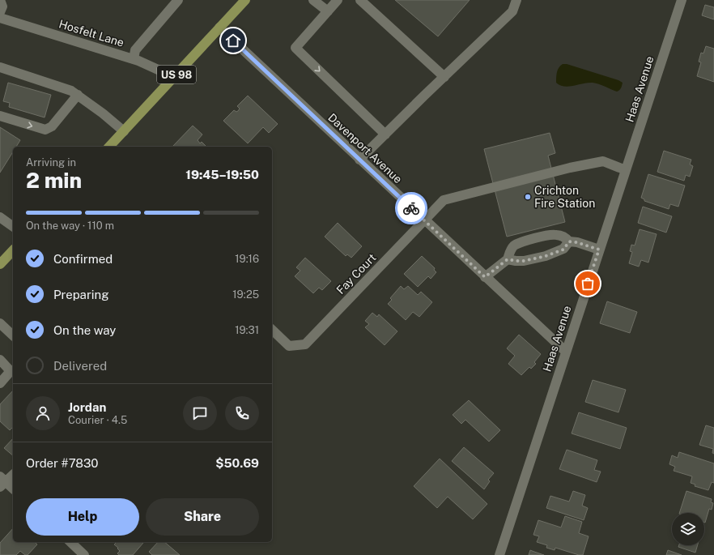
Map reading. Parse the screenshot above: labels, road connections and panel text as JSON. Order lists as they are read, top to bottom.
{
  "streets": {
    "main road": ["US 98"],
    "street": [
      "Hosfelt Lane",
      "Haas Avenue",
      "Davenport Avenue",
      "Fay Court"
    ]
  },
  "crossings": [
    ["Hosfelt Lane", "US 98"],
    ["US 98", "Davenport Avenue"],
    ["Haas Avenue", "Davenport Avenue"],
    ["Haas Avenue", "Fay Court"],
    ["Davenport Avenue", "Fay Court"]
  ],
  "places": ["Crichton Fire Station"],
  "page": {
    "heading": ["2 min", "Arriving in", "19:45–19:50"],
    "panel": [
      "Jordan",
      "Courier · 4.5",
      "Order #7830",
      "$50.69"
    ],
    "bar": "On the way · 110 m",
    "list": [
      ["Confirmed", "19:16"],
      ["Preparing", "19:25"],
      ["On the way", "19:31"],
      "Delivered"
    ],
    "buttons": ["Help", "Share"]
  }
}
